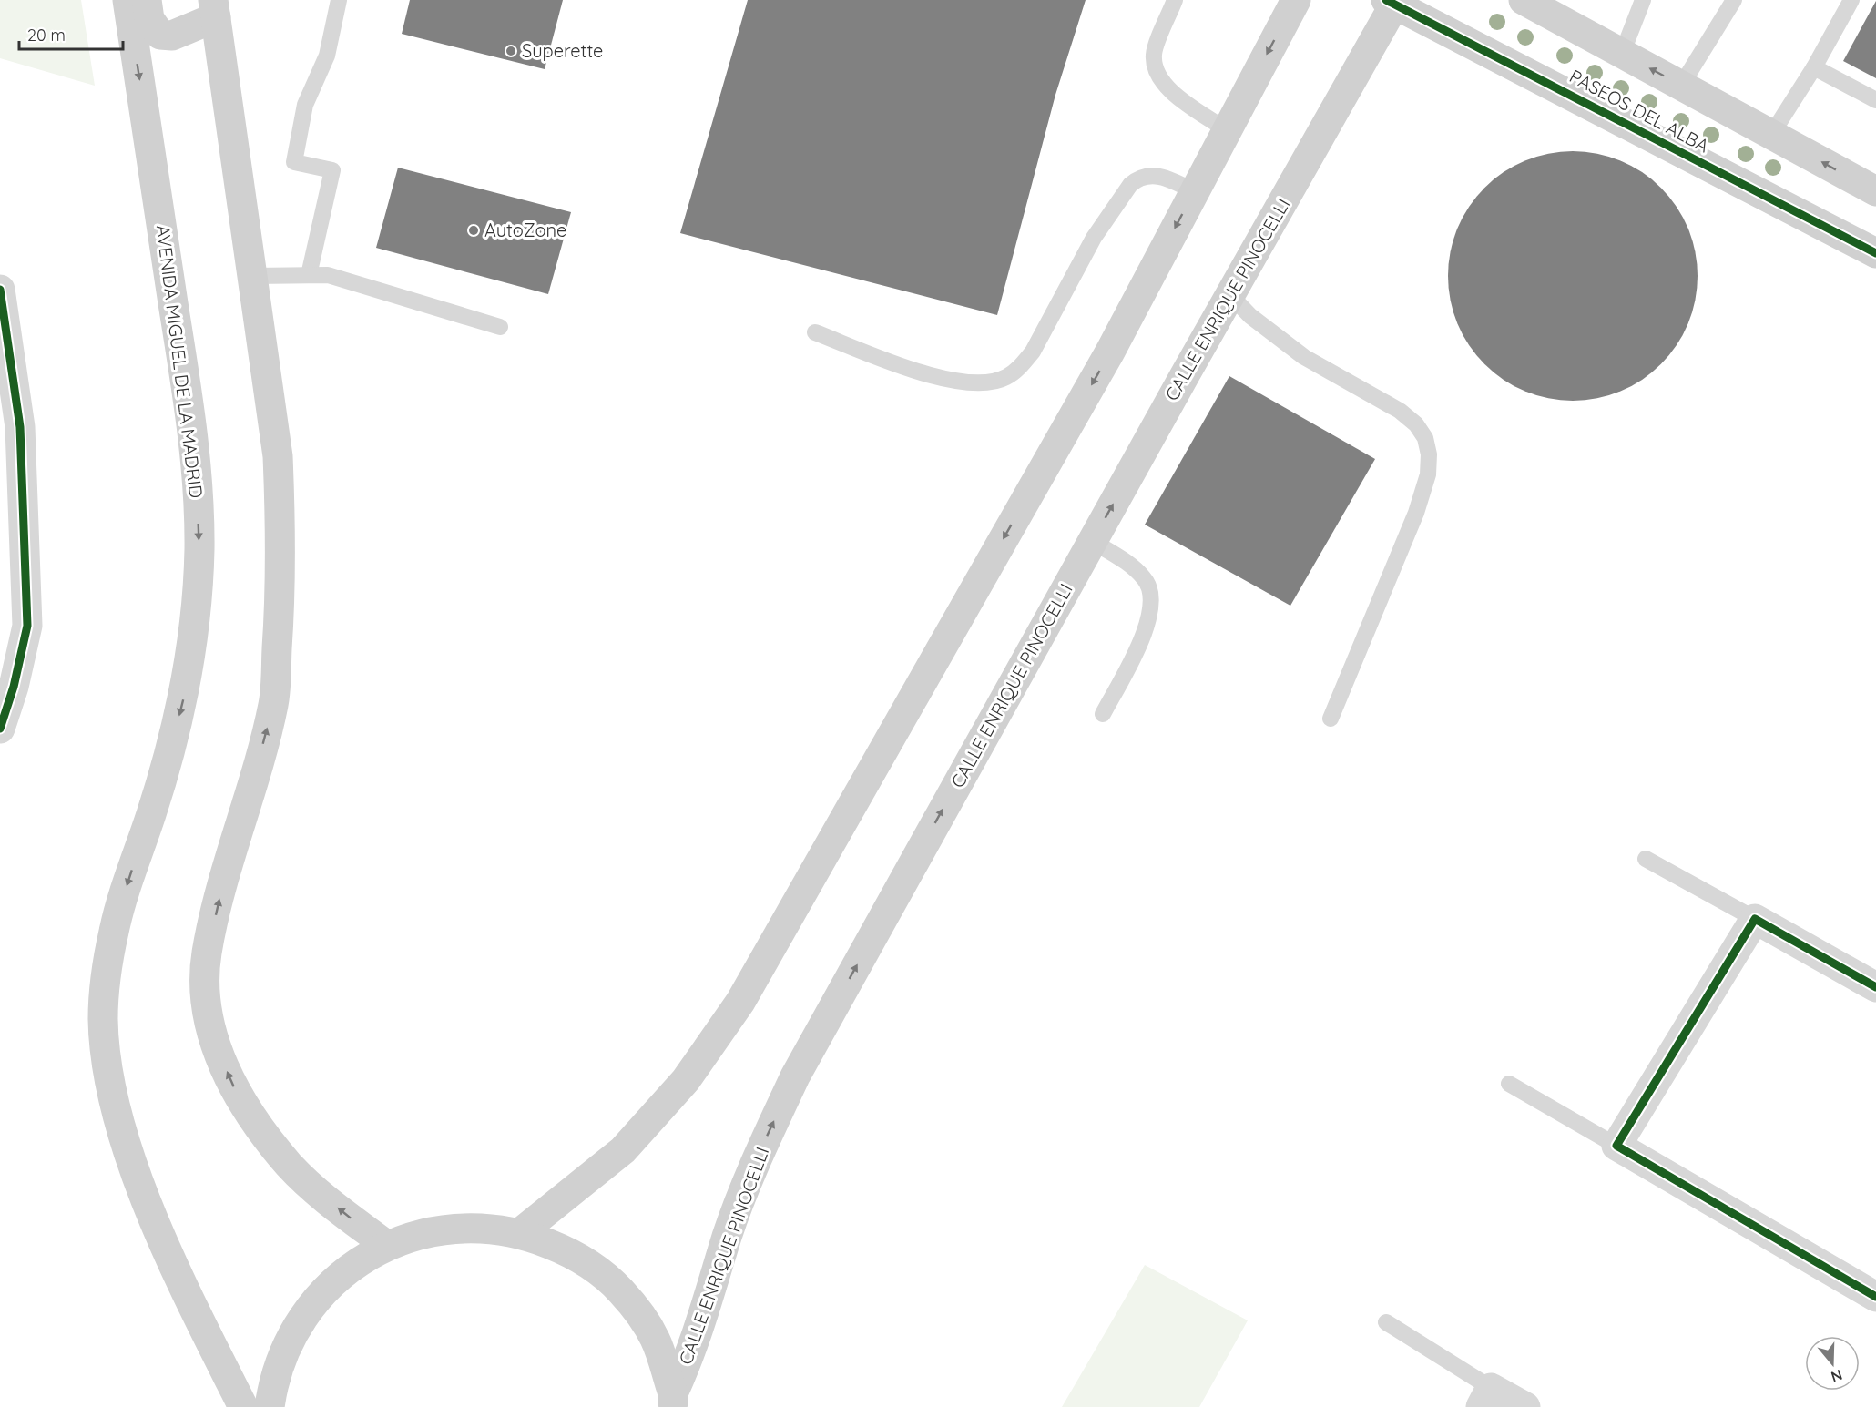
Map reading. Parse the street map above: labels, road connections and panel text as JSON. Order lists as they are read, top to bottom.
{
  "streets": {
    "main road": ["PASEOS DEL ALBA", "CALLE ENRIQUE PINOCELLI", "AVENIDA MIGUEL DE LA MADRID"]
  },
  "crossings": [
    ["PASEOS DEL ALBA", "CALLE ENRIQUE PINOCELLI"]
  ],
  "places": ["Superette", "AutoZone"],
  "scale_bar": "20 m",
  "north": "bottom"
}
